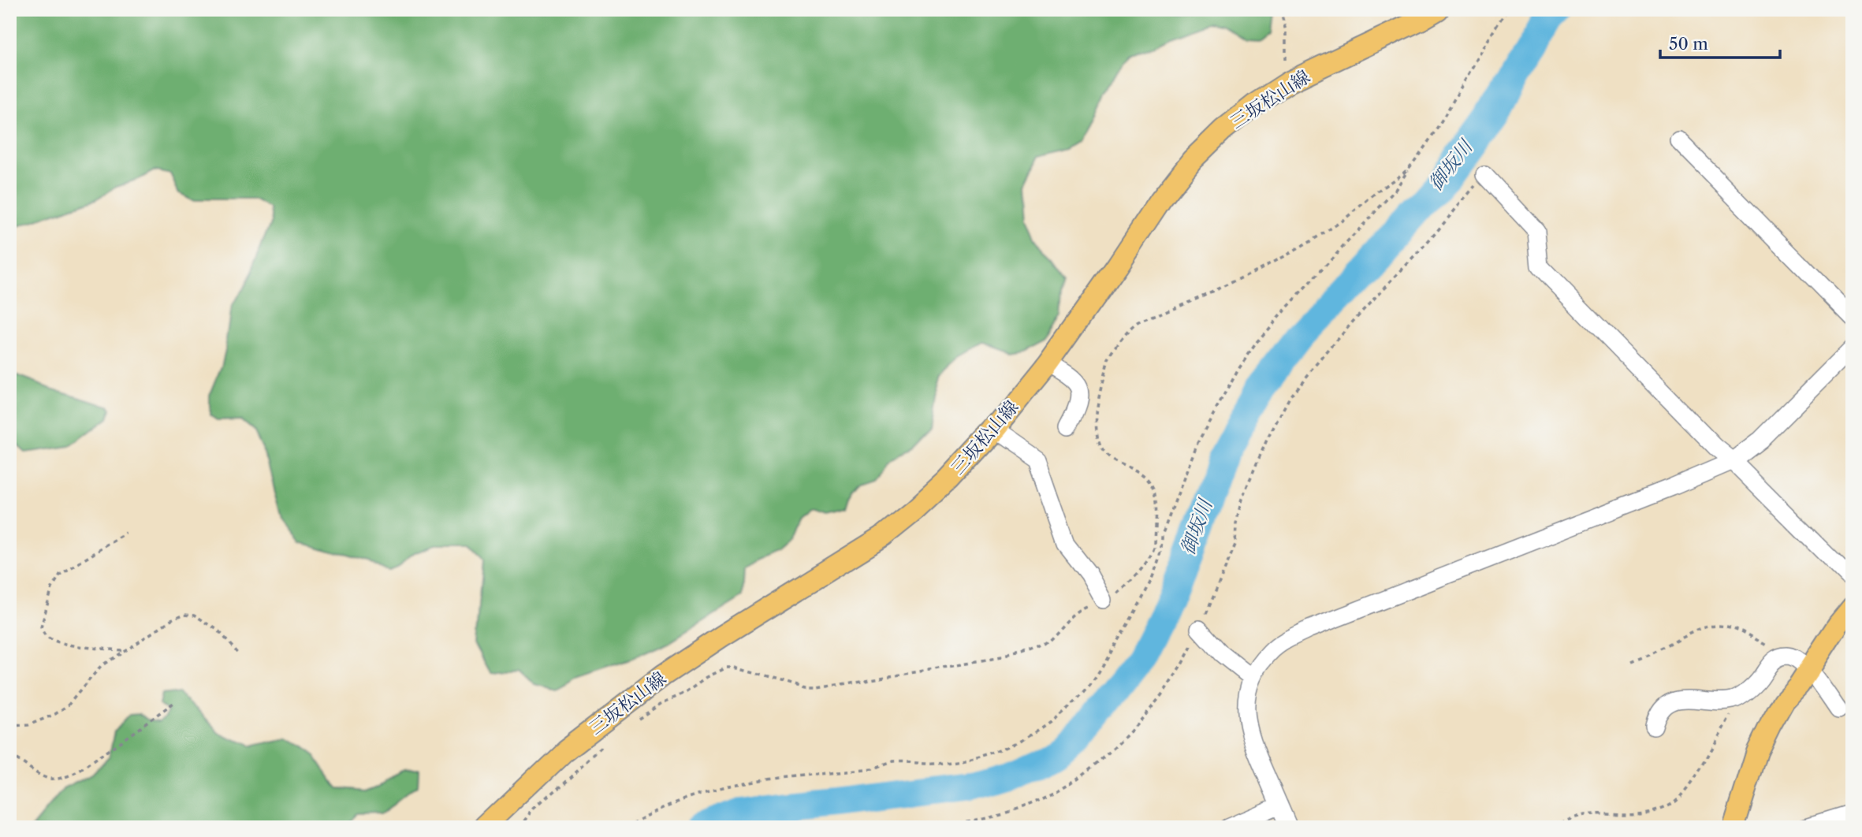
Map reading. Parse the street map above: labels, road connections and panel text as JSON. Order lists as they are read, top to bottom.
{
  "streets": {
    "main road": ["三坂松山線"]
  },
  "water": ["御坂川"],
  "scale_bar": "50 m"
}
